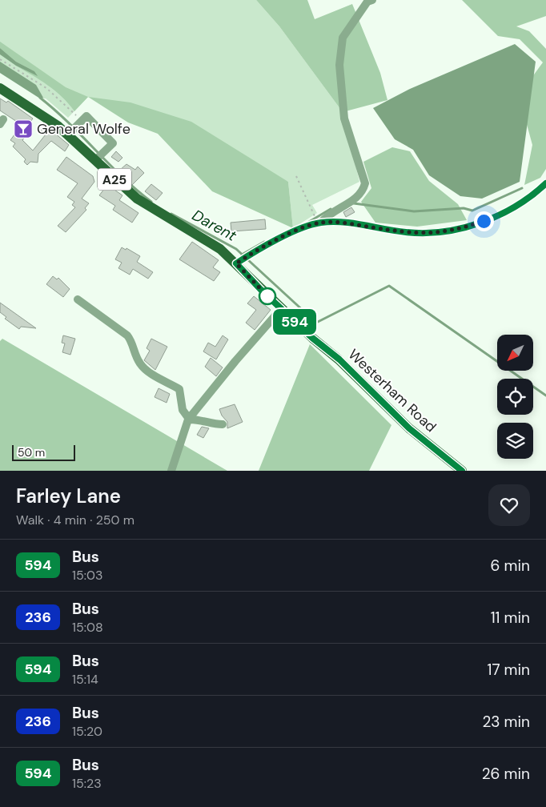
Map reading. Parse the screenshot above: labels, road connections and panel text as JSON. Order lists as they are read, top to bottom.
{
  "streets": {
    "main road": ["A25", "Westerham Road"]
  },
  "crossings": [
    ["A25", "Westerham Road"]
  ],
  "water": ["Darent"],
  "places": {
    "bar": ["General Wolfe"]
  },
  "lines": ["bus line 594"],
  "scale_bar": "50 m",
  "north": "bottom left",
  "page": {
    "on_map": "594",
    "scale": "50 m",
    "heading": ["Farley Lane", "Walk · 4 min · 250 m"],
    "list": [
      {
        "mark": "594",
        "name": "Bus",
        "note": "15:03",
        "value": "6 min"
      },
      {
        "mark": "236",
        "name": "Bus",
        "note": "15:08",
        "value": "11 min"
      },
      {
        "mark": "594",
        "name": "Bus",
        "note": "15:14",
        "value": "17 min"
      },
      {
        "mark": "236",
        "name": "Bus",
        "note": "15:20",
        "value": "23 min"
      },
      {
        "mark": "594",
        "name": "Bus",
        "note": "15:23",
        "value": "26 min"
      }
    ]
  }
}
